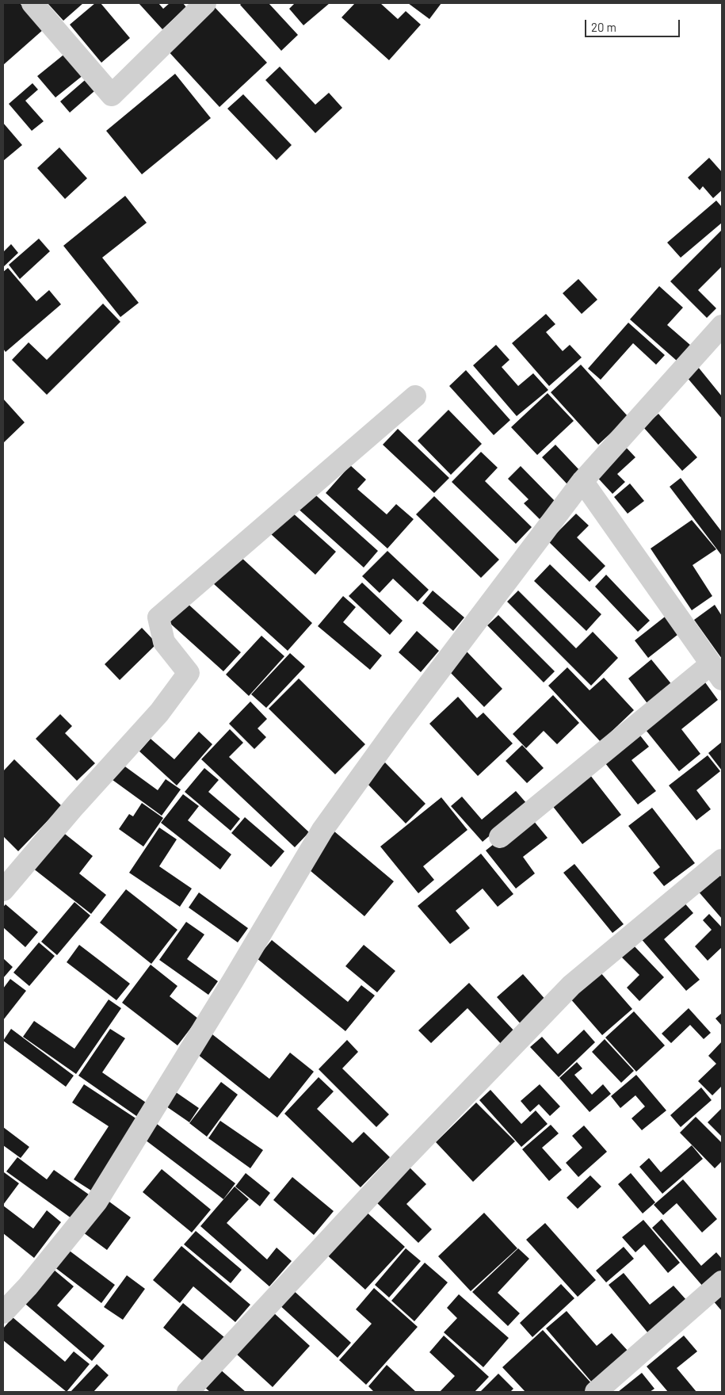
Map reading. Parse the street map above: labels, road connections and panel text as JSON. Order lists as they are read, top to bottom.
{
  "scale_bar": "20 m"
}
